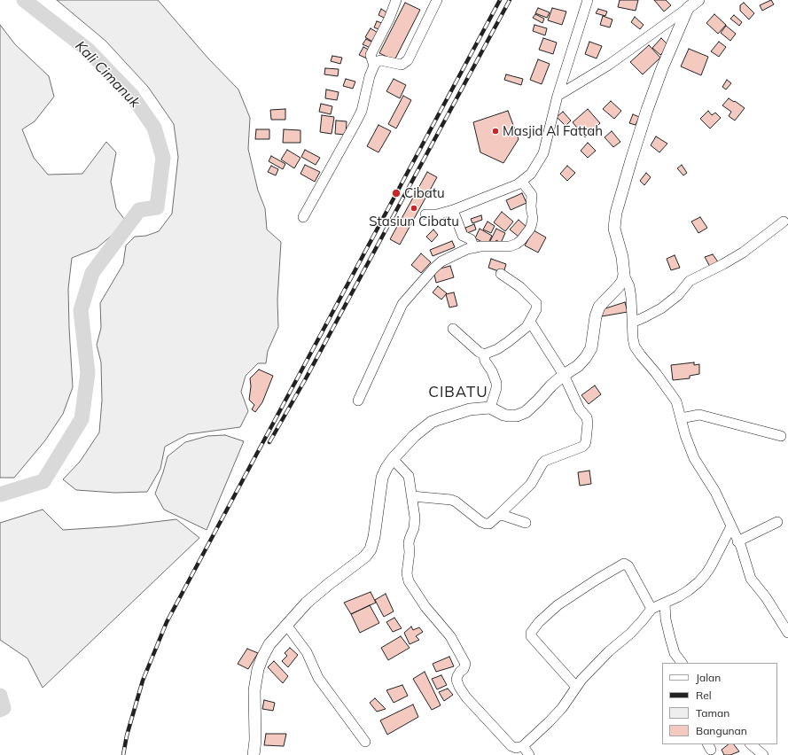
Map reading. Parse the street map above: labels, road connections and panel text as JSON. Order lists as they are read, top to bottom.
{
  "districts": ["CIBATU"],
  "water": ["Kali Cimanuk"],
  "places": ["Masjid Al Fattah", "Cibatu", "Stasiun Cibatu"],
  "legend": [
    "Jalan",
    "Rel",
    "Taman",
    "Bangunan"
  ]
}
